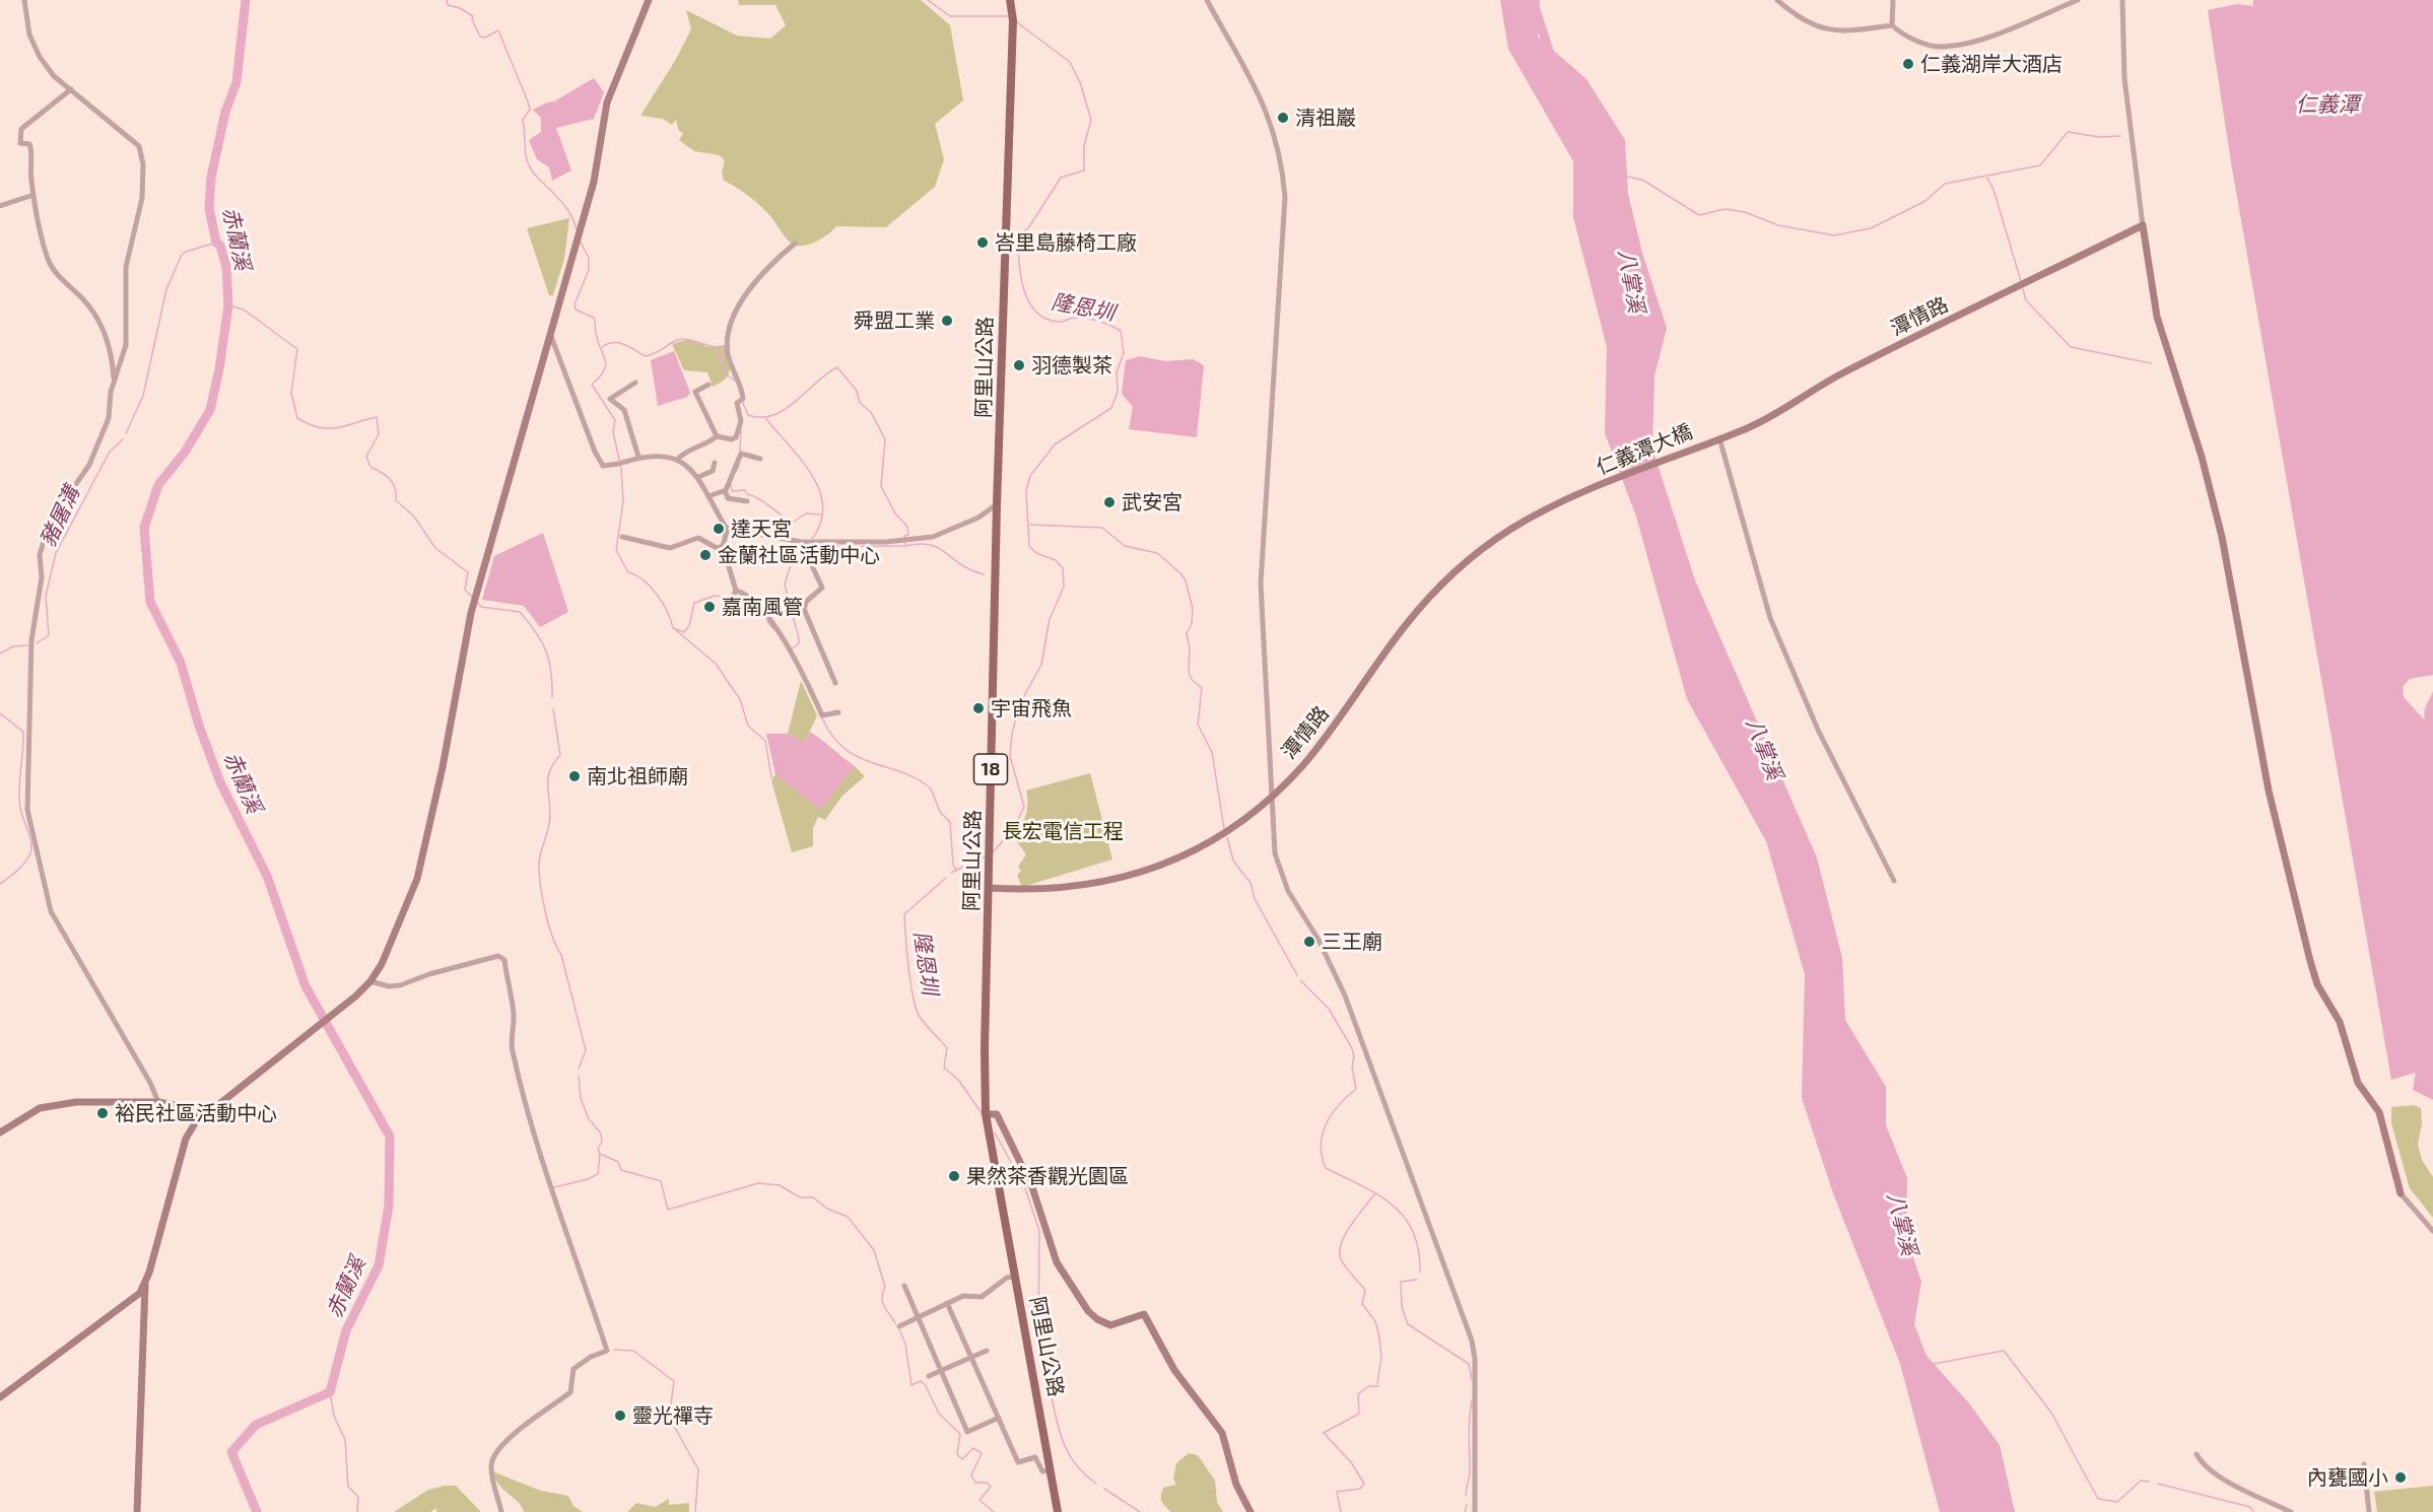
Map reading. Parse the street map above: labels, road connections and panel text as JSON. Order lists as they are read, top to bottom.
{
  "streets": {
    "main road": ["阿里山公路", "18"],
    "street": ["潭情路", "仁義潭大橋"]
  },
  "crossings": [
    ["潭情路", "阿里山公路"],
    ["潭情路", "仁義潭大橋"]
  ],
  "water": [
    "仁義潭",
    "赤蘭溪",
    "八掌溪",
    "隆恩圳",
    "豬屠溝"
  ],
  "parks": ["長宏電信工程"],
  "places": [
    "仁義湖岸大酒店",
    "清祖巖",
    "峇里島藤椅工廠",
    "舜盟工業",
    "羽德製茶",
    "武安宮",
    "達天宮",
    "金蘭社區活動中心",
    "嘉南風管",
    "宇宙飛魚",
    "南北祖師廟",
    "三王廟",
    "裕民社區活動中心",
    "果然茶香觀光園區",
    "靈光禪寺",
    "內甕國小"
  ]
}
